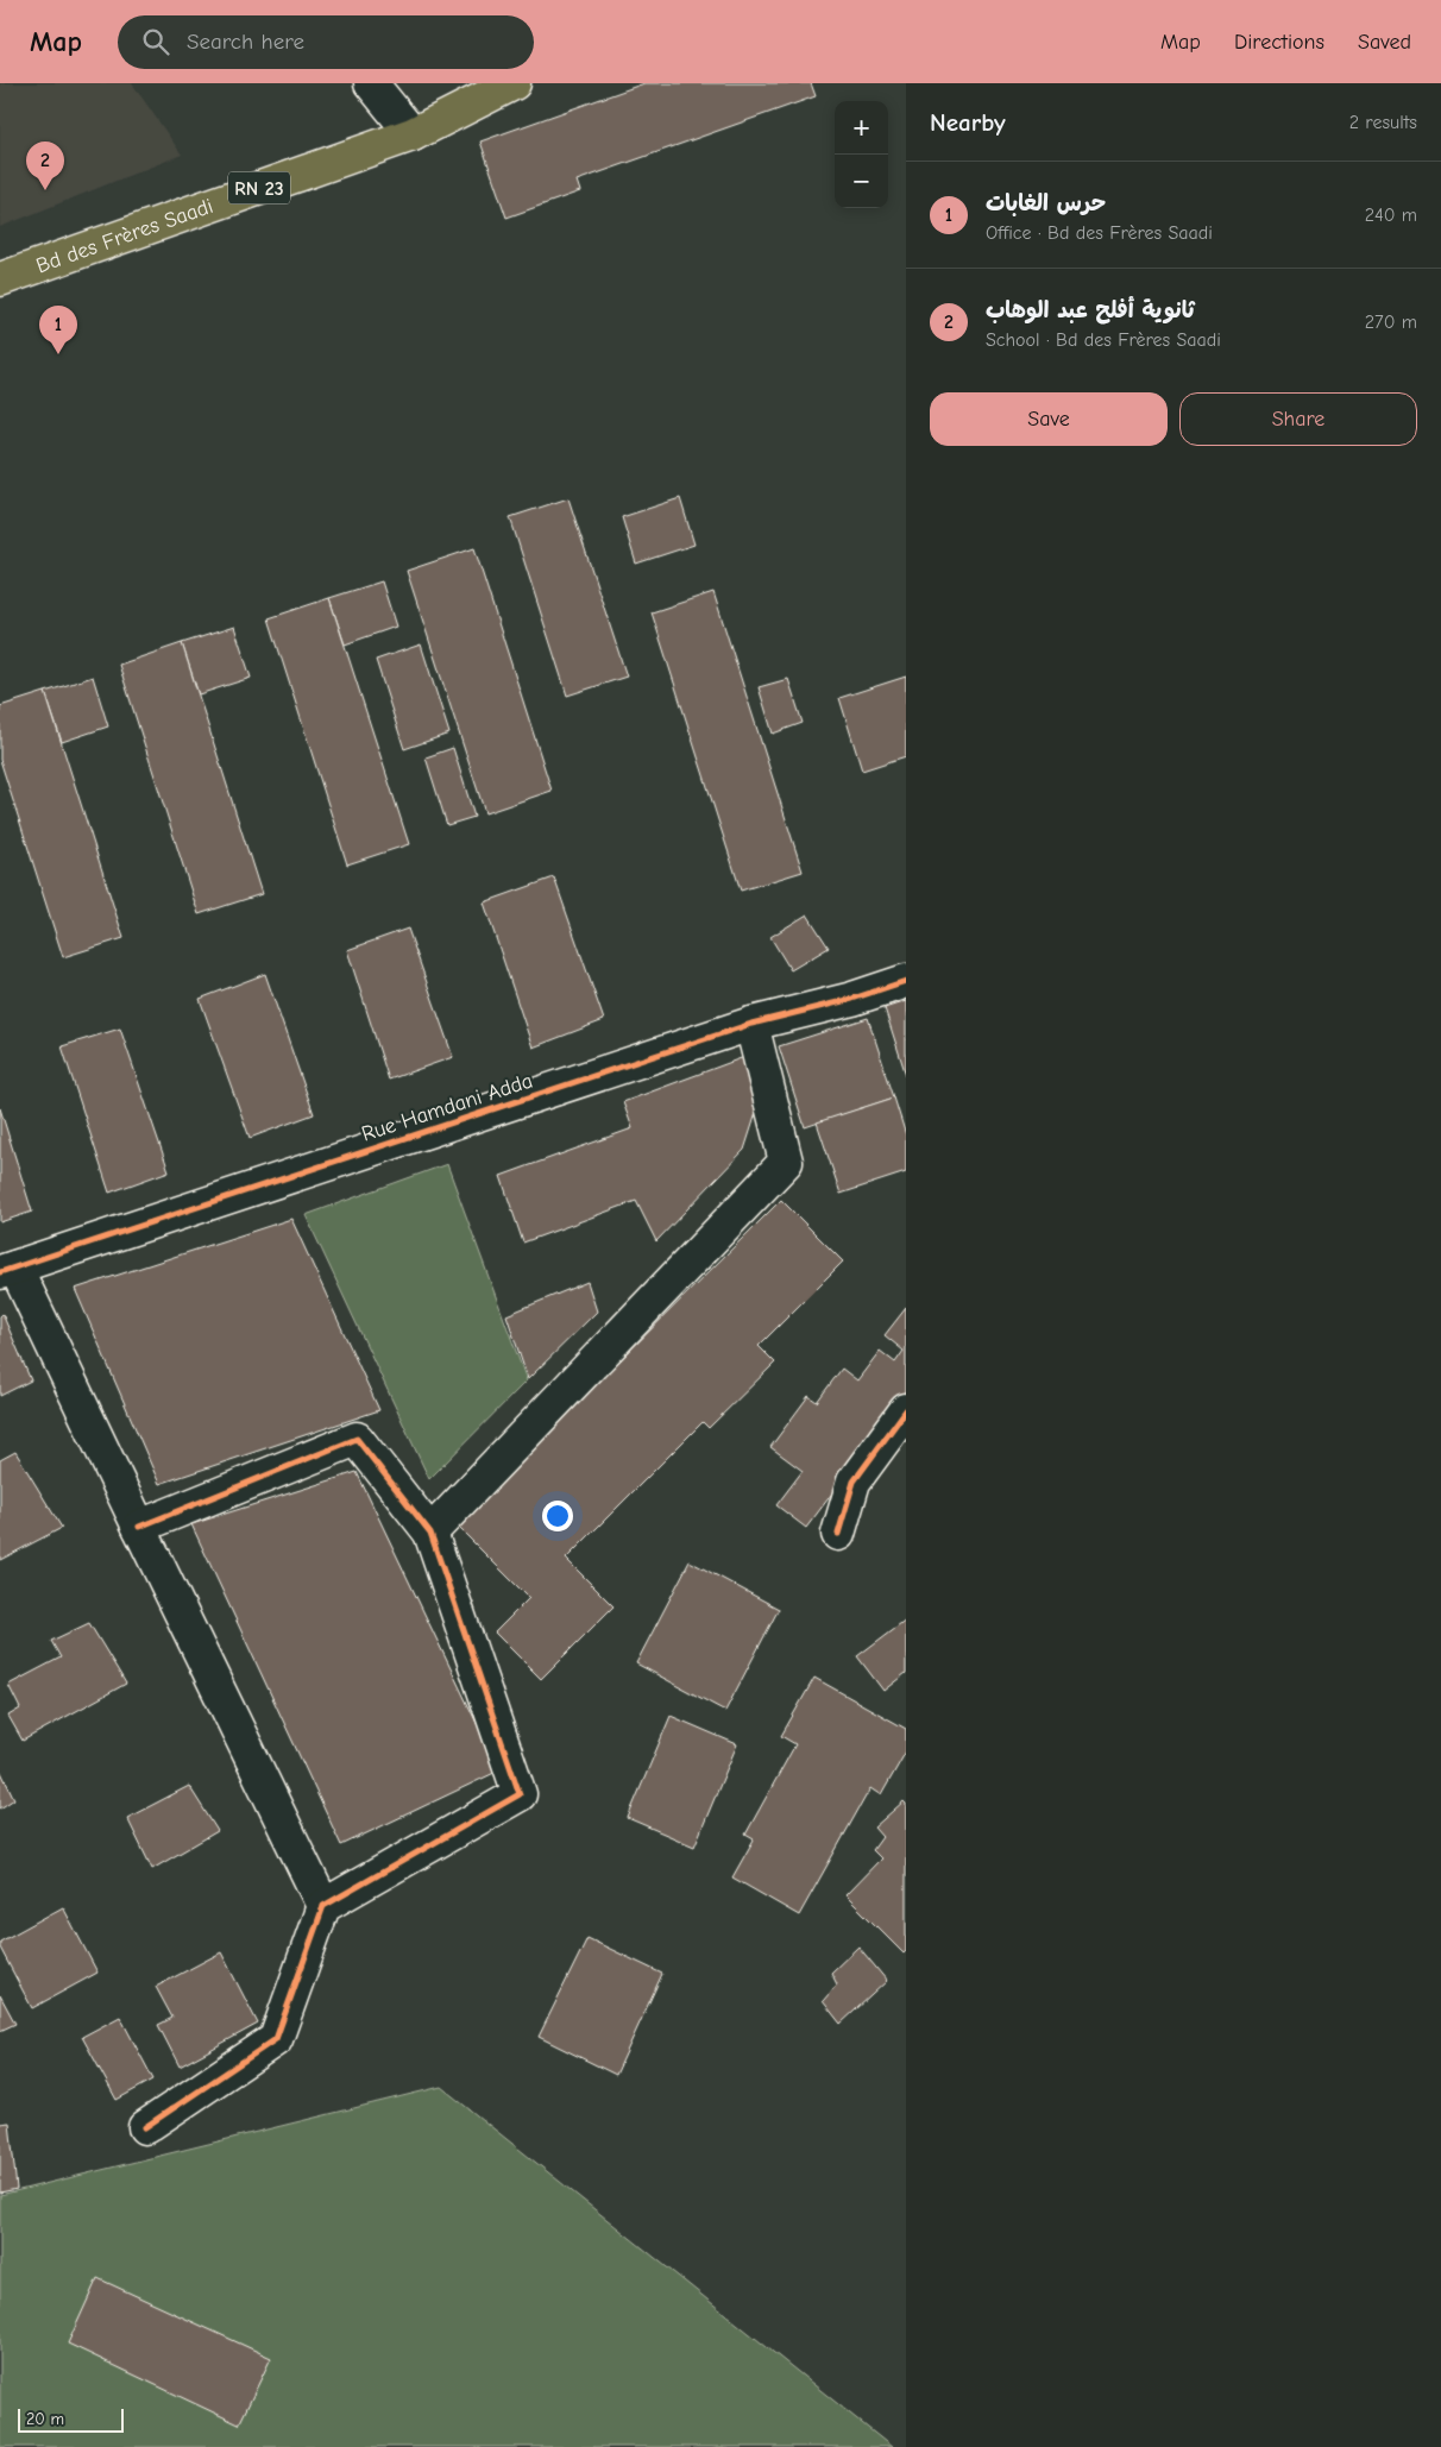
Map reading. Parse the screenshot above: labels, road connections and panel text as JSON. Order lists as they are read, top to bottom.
{
  "streets": {
    "main road": ["RN 23", "Bd des Frères Saadi"],
    "street": ["Rue Hamdani Adda"]
  },
  "scale_bar": "20 m",
  "page": {
    "header": "Map",
    "search": "Search here",
    "nav": ["Map", "Directions", "Saved"],
    "heading": ["Nearby", "2 results"],
    "map_buttons": ["+", "−"],
    "pins": ["2", "1"],
    "list": [
      {
        "mark": "1",
        "name": "حرس الغابات",
        "note": "Office · Bd des Frères Saadi",
        "value": "240 m"
      },
      {
        "mark": "2",
        "name": "ثانوية أفلح عبد الوهاب",
        "note": "School · Bd des Frères Saadi",
        "value": "270 m"
      }
    ],
    "buttons": ["Save", "Share"],
    "scale": "20 m"
  }
}
